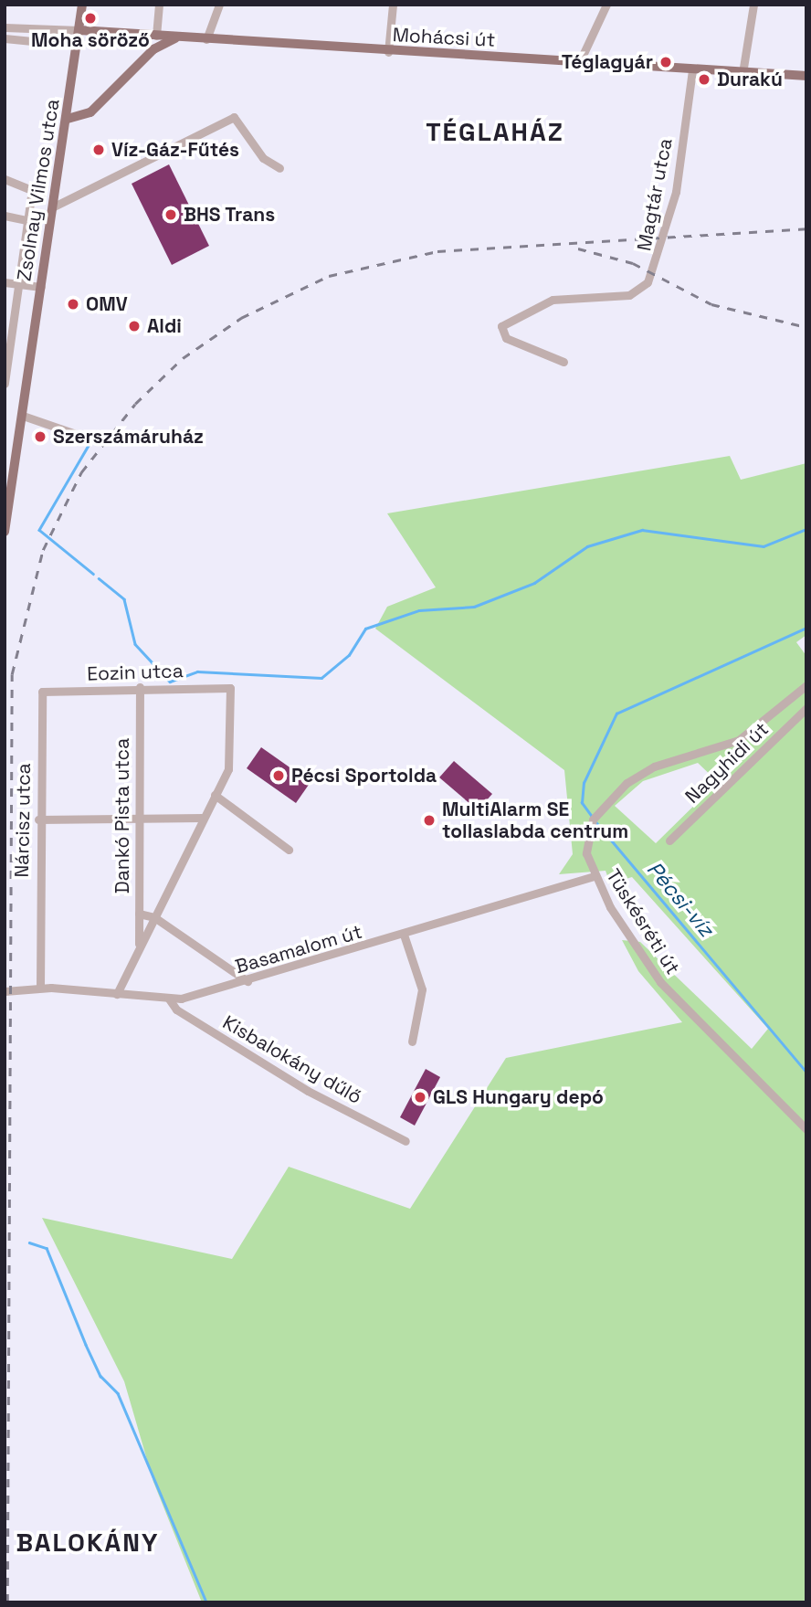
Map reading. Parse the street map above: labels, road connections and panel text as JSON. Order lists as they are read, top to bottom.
{
  "streets": {
    "main road": ["Mohácsi út", "Zsolnay Vilmos utca"],
    "street": [
      "Magtár utca",
      "Eozin utca",
      "Nagyhidi út",
      "Dankó Pista utca",
      "Nárcisz utca",
      "Tüskésréti út",
      "Basamalom út",
      "Kisbalokány dűlő"
    ]
  },
  "crossings": [
    ["Mohácsi út", "Zsolnay Vilmos utca"],
    ["Mohácsi út", "Magtár utca"],
    ["Eozin utca", "Dankó Pista utca"],
    ["Eozin utca", "Nárcisz utca"],
    ["Nárcisz utca", "Basamalom út"],
    ["Tüskésréti út", "Basamalom út"],
    ["Basamalom út", "Kisbalokány dűlő"]
  ],
  "districts": ["TÉGLAHÁZ", "BALOKÁNY"],
  "water": ["Pécsi-víz"],
  "places": [
    "Moha söröző",
    "Téglagyár",
    "Durakú",
    "Víz-Gáz-Fűtés",
    "BHS Trans",
    "OMV",
    "Aldi",
    "Szerszámáruház",
    "Pécsi Sportolda",
    "MultiAlarm SE tollaslabda centrum",
    "GLS Hungary depó"
  ]
}
